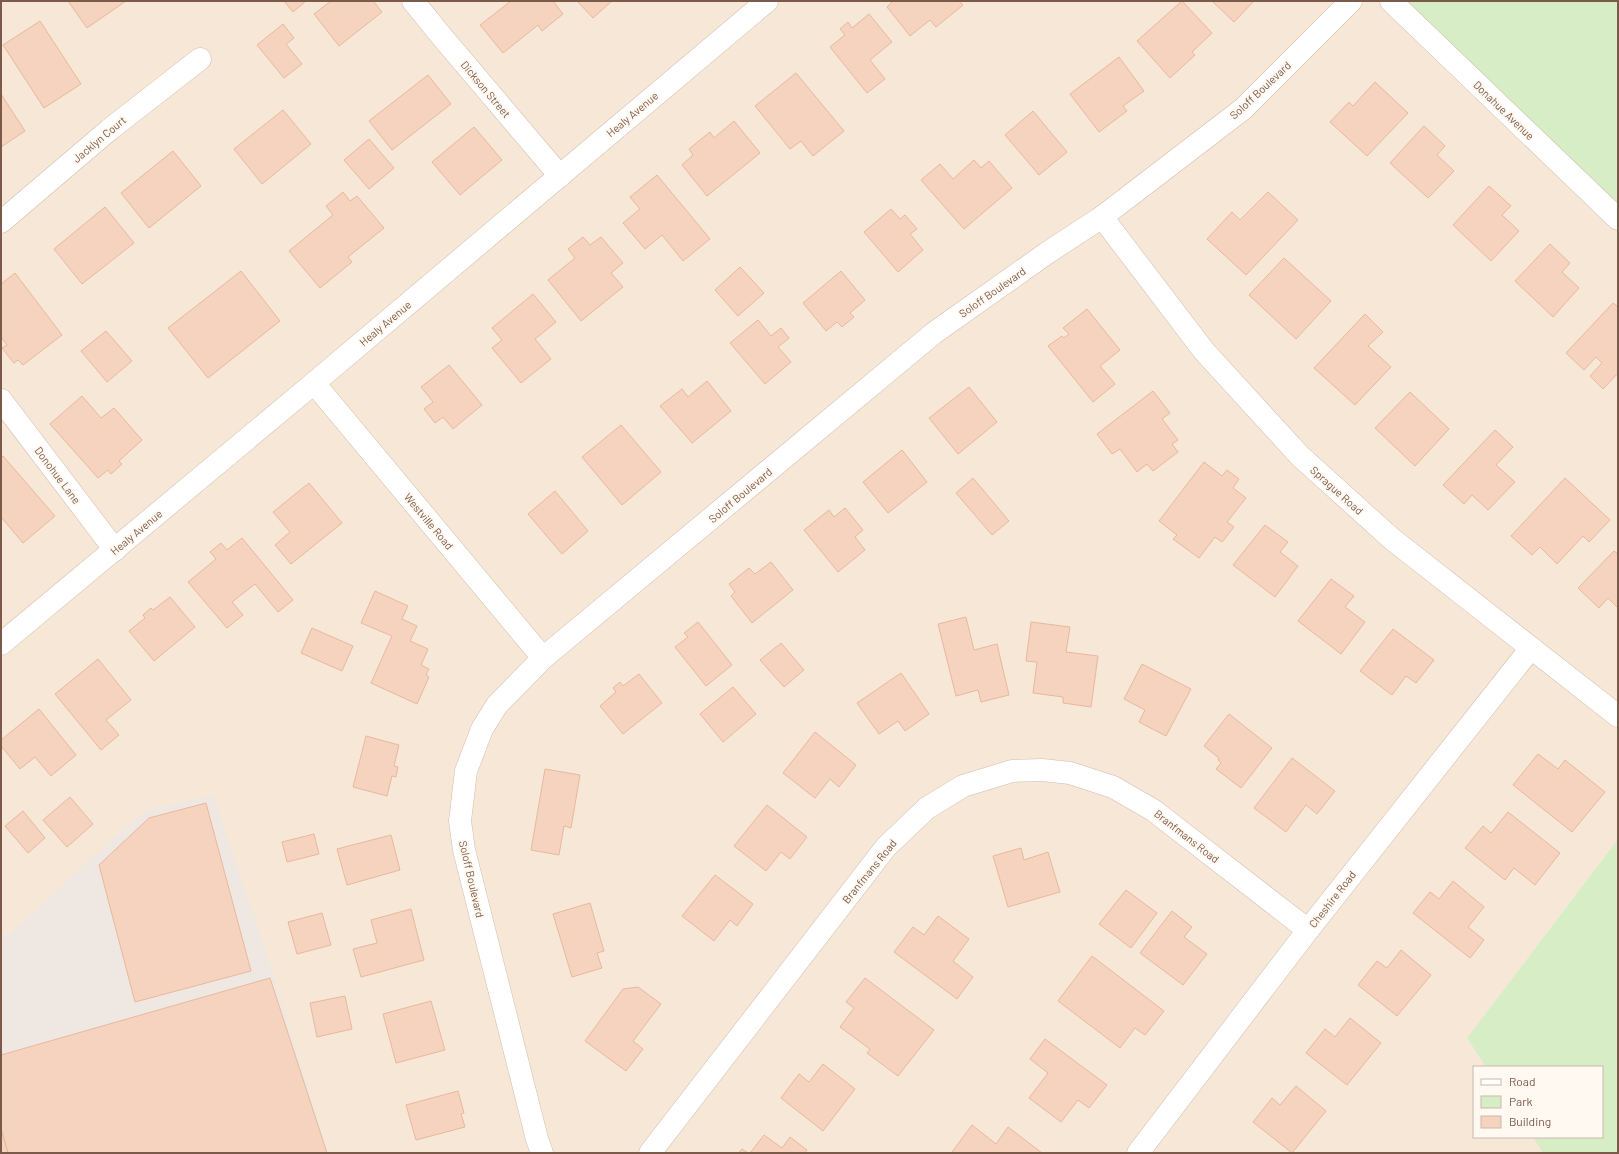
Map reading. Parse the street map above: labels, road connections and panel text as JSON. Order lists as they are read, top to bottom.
{
  "streets": {
    "street": [
      "Dickson Street",
      "Soloff Boulevard",
      "Donahue Avenue",
      "Healy Avenue",
      "Jacklyn Court",
      "Donohue Lane",
      "Sprague Road",
      "Westville Road",
      "Branfmans Road",
      "Cheshire Road"
    ]
  },
  "crossings": [
    ["Dickson Street", "Healy Avenue"],
    ["Soloff Boulevard", "Sprague Road"],
    ["Soloff Boulevard", "Westville Road"],
    ["Healy Avenue", "Donohue Lane"],
    ["Healy Avenue", "Westville Road"],
    ["Sprague Road", "Cheshire Road"],
    ["Branfmans Road", "Cheshire Road"]
  ],
  "legend": ["Road", "Park", "Building"]
}
